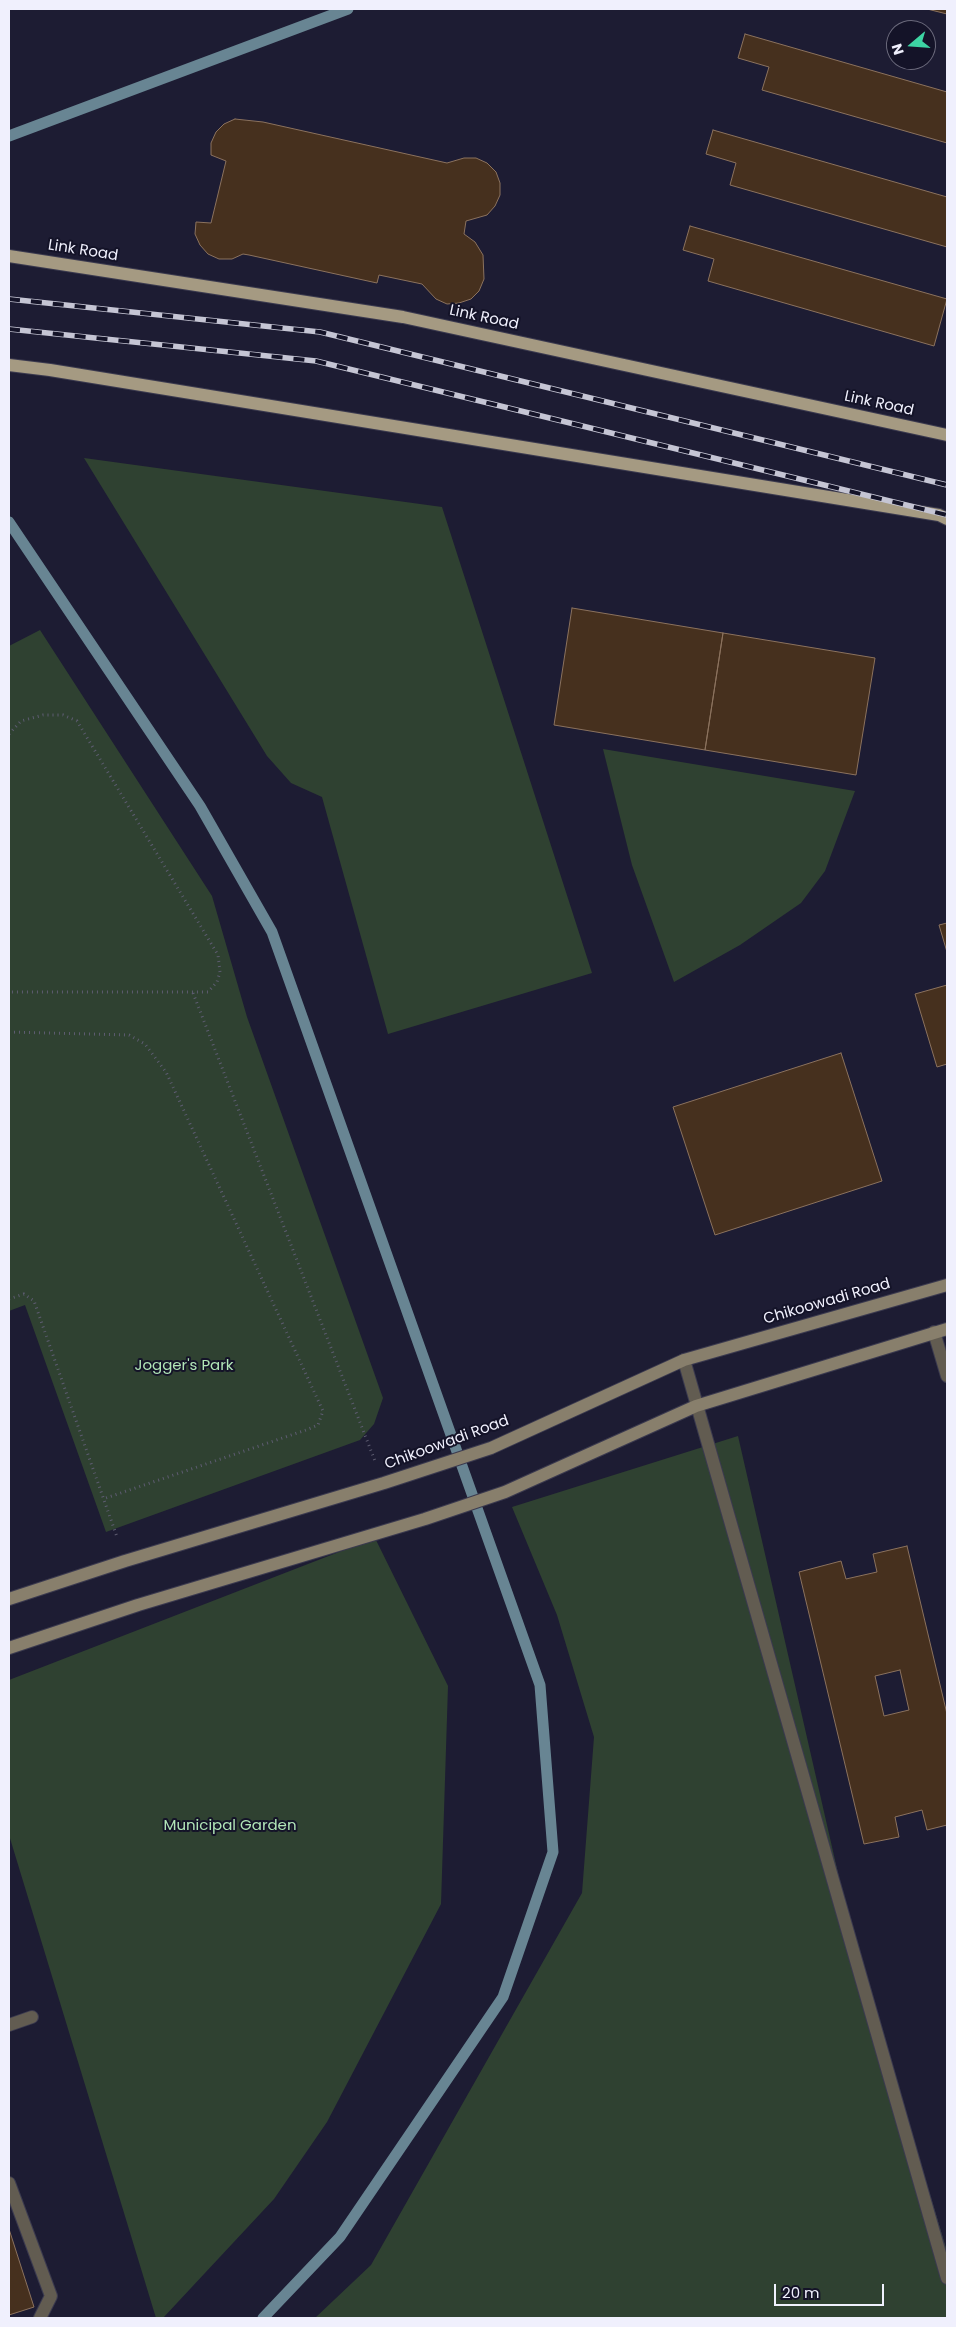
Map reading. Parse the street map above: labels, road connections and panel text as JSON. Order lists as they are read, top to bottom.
{
  "streets": {
    "main road": ["Link Road"],
    "street": ["Chikoowadi Road"]
  },
  "parks": ["Jogger's Park", "Municipal Garden"],
  "scale_bar": "20 m",
  "north": "left"
}
